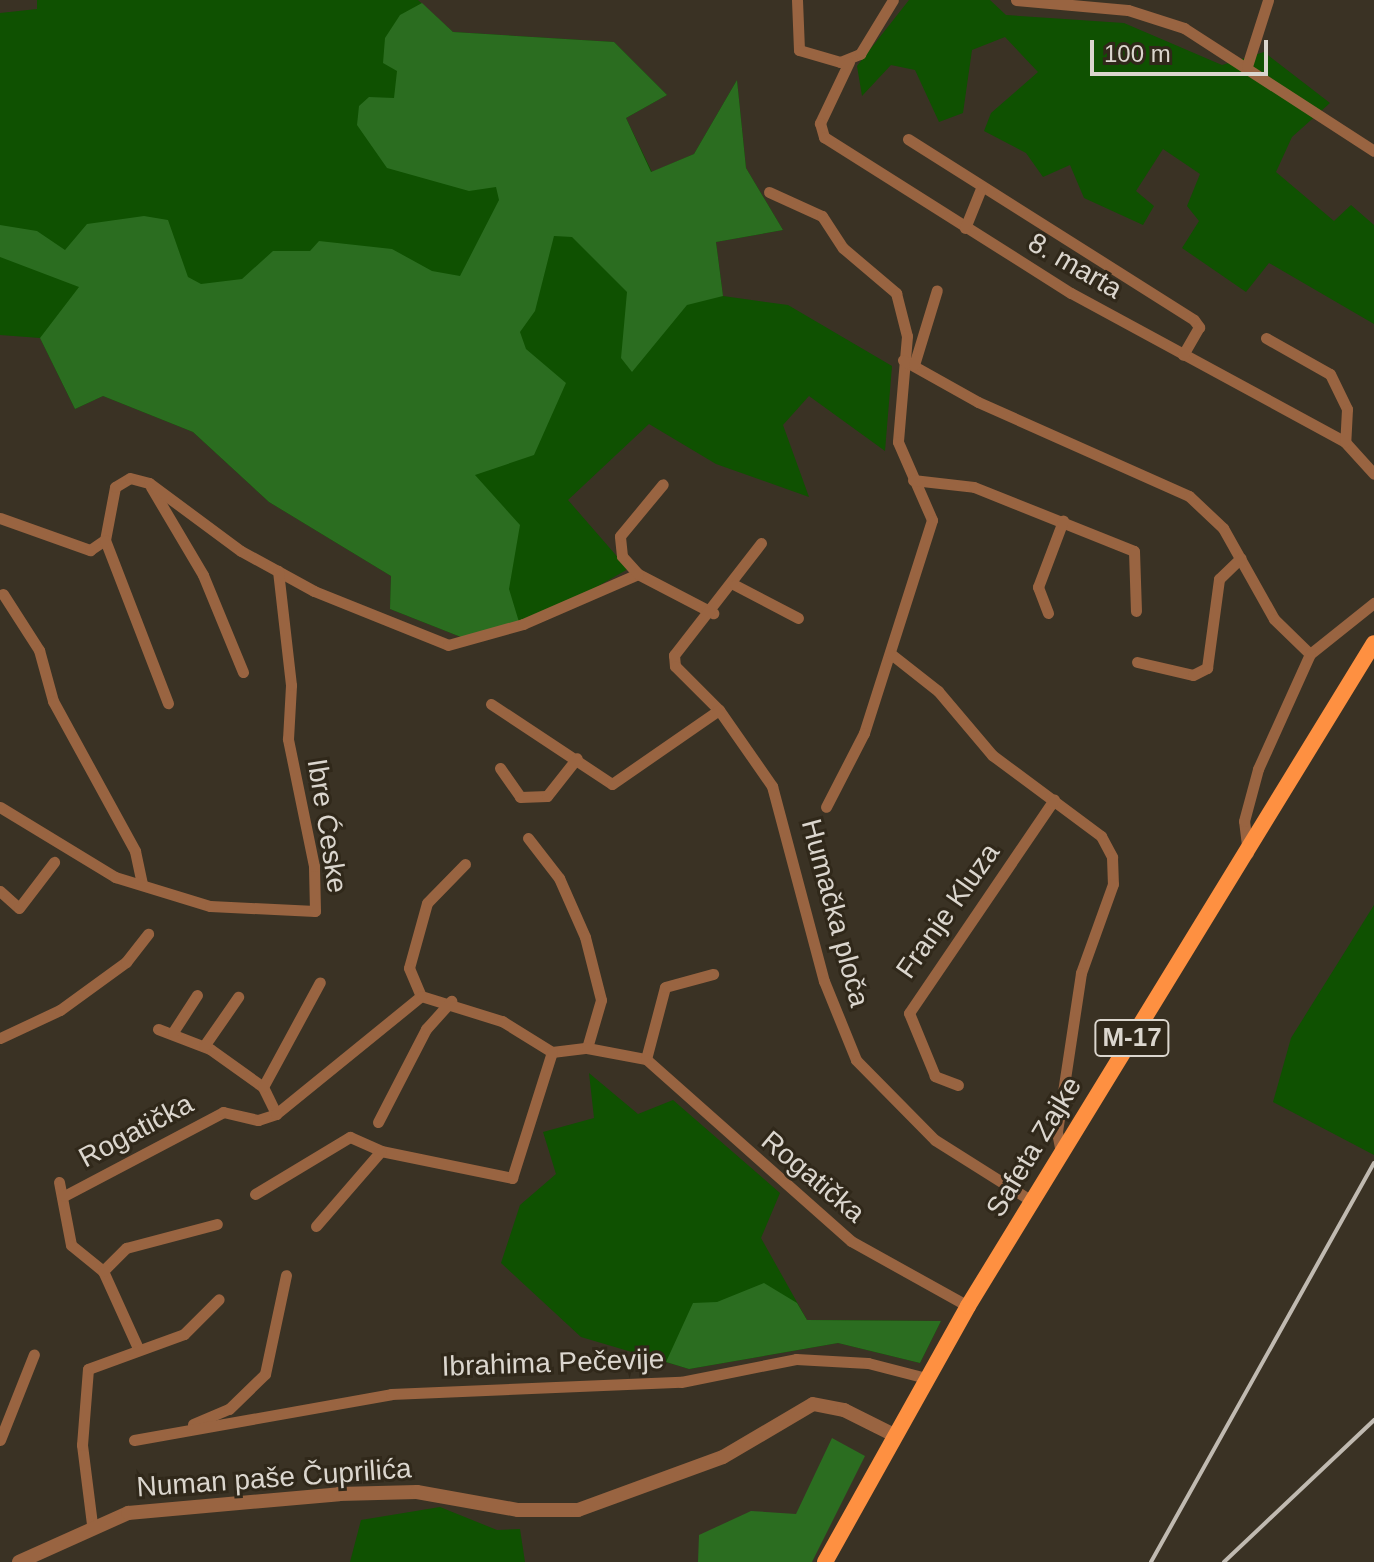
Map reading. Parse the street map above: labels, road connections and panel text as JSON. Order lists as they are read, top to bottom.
{
  "streets": {
    "main road": ["M-17", "Safeta Zajke"],
    "street": [
      "8. marta",
      "Ibre Ćeske",
      "Franje Kluza",
      "Humačka ploča",
      "Rogatička",
      "Ibrahima Pečevije",
      "Numan paše Čuprilića"
    ]
  },
  "crossings": [
    ["Humačka ploča", "Safeta Zajke"],
    ["Rogatička", "Safeta Zajke"],
    ["Safeta Zajke", "Ibrahima Pečevije"],
    ["Safeta Zajke", "Numan paše Čuprilića"]
  ],
  "scale_bar": "100 m"
}
